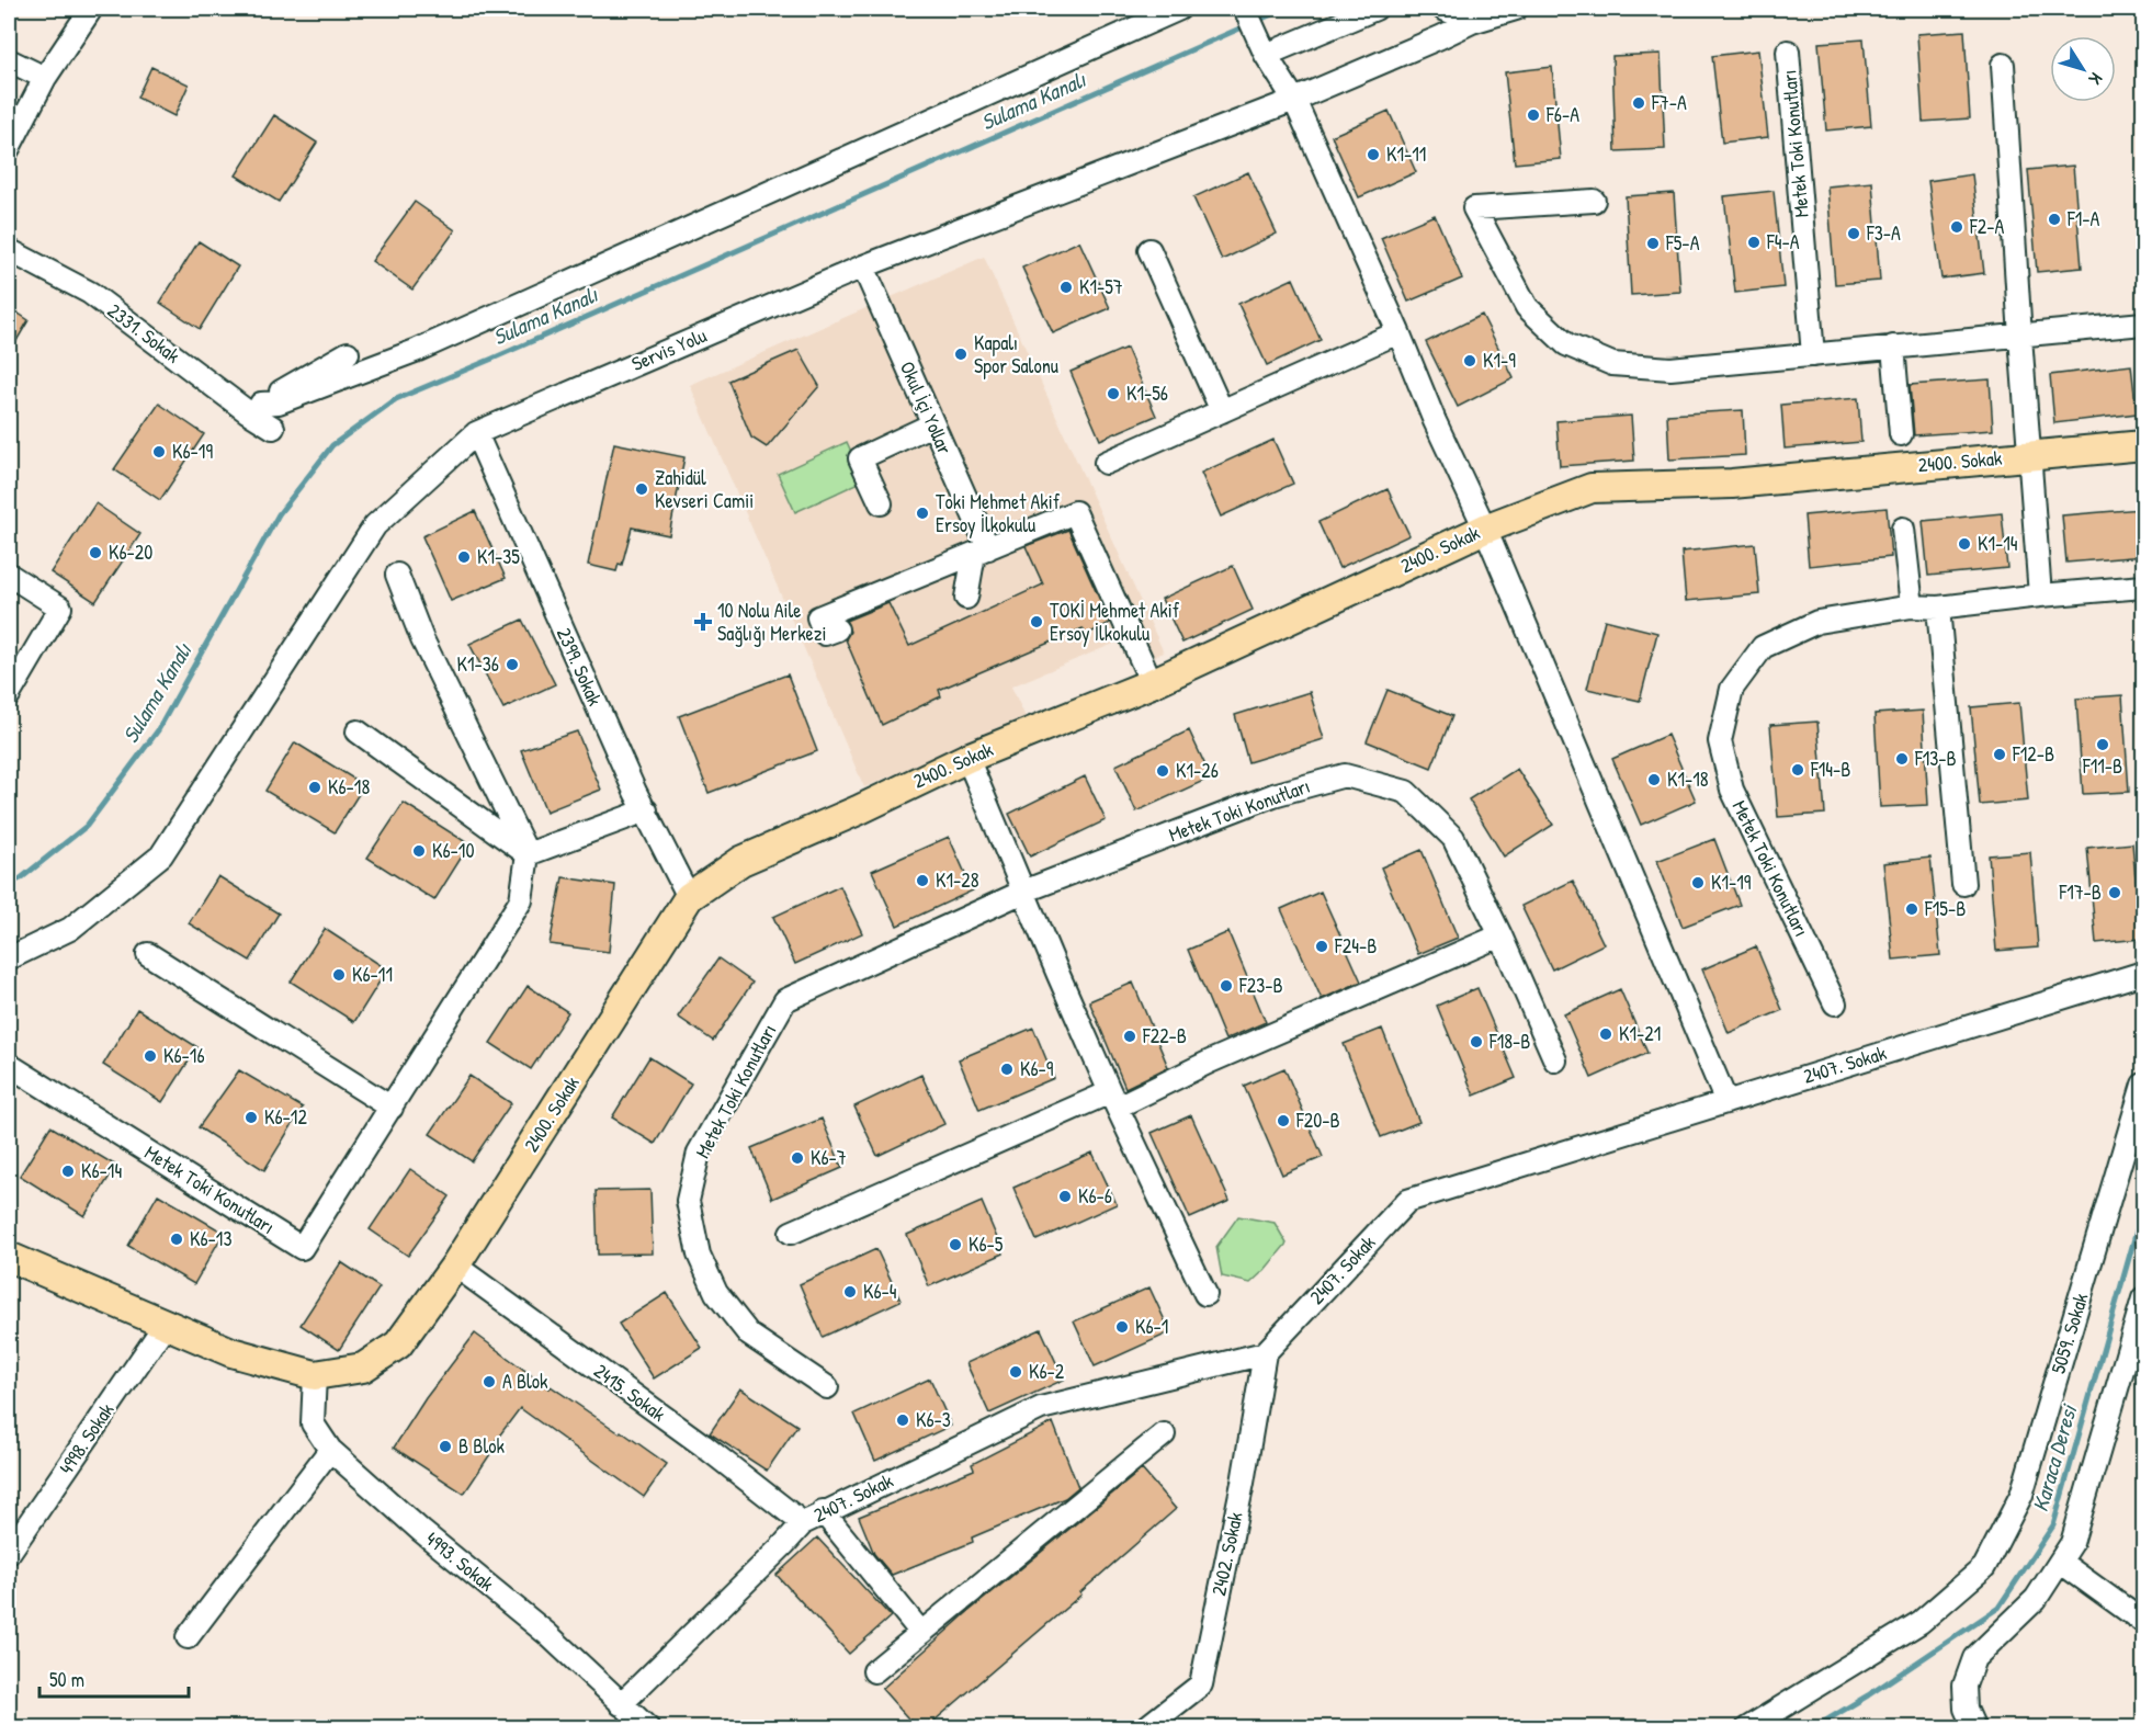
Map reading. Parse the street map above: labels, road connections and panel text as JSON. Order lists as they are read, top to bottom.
{
  "streets": {
    "main road": ["2400. Sokak"],
    "street": [
      "Metek Toki Konutları",
      "2331. Sokak",
      "Servis Yolu",
      "Okul İçi Yollar",
      "2399. Sokak",
      "2407. Sokak",
      "5059. Sokak",
      "2415. Sokak",
      "4998. Sokak",
      "2402. Sokak",
      "4993. Sokak"
    ]
  },
  "crossings": [
    ["Servis Yolu", "Okul İçi Yollar"],
    ["Servis Yolu", "2399. Sokak"],
    ["2400. Sokak", "2399. Sokak"],
    ["2400. Sokak", "2415. Sokak"],
    ["2400. Sokak", "4998. Sokak"],
    ["2400. Sokak", "4993. Sokak"],
    ["2407. Sokak", "2415. Sokak"],
    ["2407. Sokak", "2402. Sokak"],
    ["2407. Sokak", "4993. Sokak"]
  ],
  "water": ["Sulama Kanalı", "Karaca Deresi"],
  "places": {
    "other": [
      "F7-A",
      "F6-A",
      "K1-11",
      "F1-A",
      "F2-A",
      "F3-A",
      "F4-A",
      "F5-A",
      "K1-57",
      "Kapalı Spor Salonu",
      "K1-9",
      "K1-56",
      "K6-19",
      "Zahidül Kevseri Camii",
      "Toki Mehmet Akif Ersoy İlkokulu",
      "K1-14",
      "K6-20",
      "K1-35",
      "TOKİ Mehmet Akif Ersoy İlkokulu",
      "K1-36",
      "F11-B",
      "F12-B",
      "F13-B",
      "F14-B",
      "K1-26",
      "K1-18",
      "K6-18",
      "K6-10",
      "K1-28",
      "K1-19",
      "F17-B",
      "F15-B",
      "F24-B",
      "K6-11",
      "F23-B",
      "K1-21",
      "F22-B",
      "F18-B",
      "K6-16",
      "K6-9",
      "K6-12",
      "F20-B",
      "K6-7",
      "K6-14",
      "K6-6",
      "K6-13",
      "K6-5",
      "K6-4",
      "K6-1",
      "K6-2",
      "A Blok",
      "K6-3",
      "B Blok"
    ],
    "health": ["10 Nolu Aile Sağlığı Merkezi"]
  },
  "scale_bar": "50 m",
  "north": "bottom right"
}
